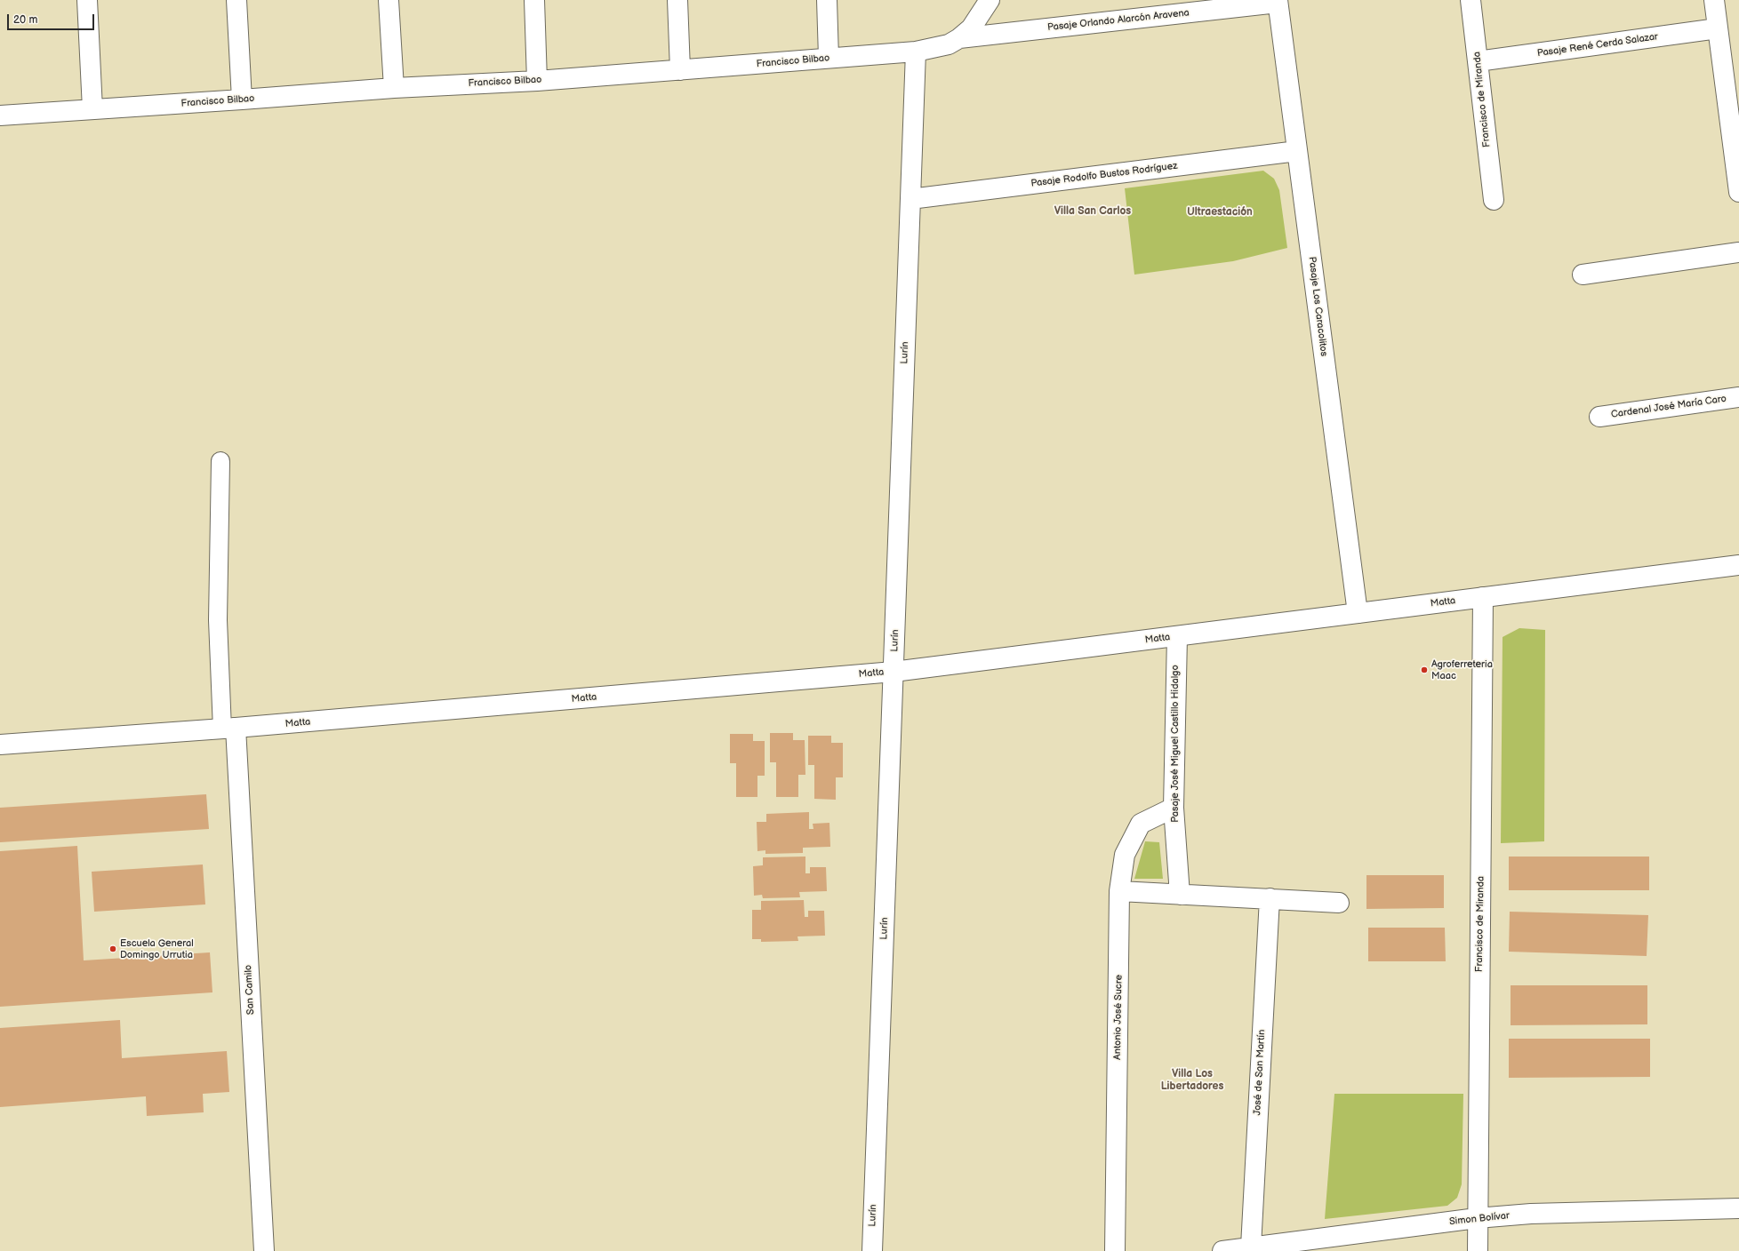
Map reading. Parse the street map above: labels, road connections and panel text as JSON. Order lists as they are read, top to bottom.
{
  "streets": {
    "street": [
      "Pasaje Orlando Alarcón Aravena",
      "Pasaje René Cerda Salazar",
      "Francisco Bilbao",
      "Francisco de Miranda",
      "Pasaje Rodolfo Bustos Rodríguez",
      "Pasaje Los Caracolitos",
      "Lurín",
      "Cardenal José María Caro",
      "Matta",
      "Pasaje José Miguel Castillo Hidalgo",
      "San Camilo",
      "Antonio José Sucre",
      "José de San Martín",
      "Simon Bolívar"
    ]
  },
  "crossings": [
    ["Pasaje Orlando Alarcón Aravena", "Francisco Bilbao"],
    ["Pasaje Orlando Alarcón Aravena", "Pasaje Los Caracolitos"],
    ["Pasaje René Cerda Salazar", "Francisco de Miranda"],
    ["Francisco Bilbao", "Lurín"],
    ["Francisco de Miranda", "Matta"],
    ["Francisco de Miranda", "Simon Bolívar"],
    ["Pasaje Rodolfo Bustos Rodríguez", "Pasaje Los Caracolitos"],
    ["Pasaje Rodolfo Bustos Rodríguez", "Lurín"],
    ["Pasaje Los Caracolitos", "Matta"],
    ["Lurín", "Matta"],
    ["Matta", "Pasaje José Miguel Castillo Hidalgo"],
    ["Matta", "San Camilo"],
    ["Pasaje José Miguel Castillo Hidalgo", "Antonio José Sucre"],
    ["José de San Martín", "Simon Bolívar"]
  ],
  "districts": ["Villa San Carlos", "Ultraestación", "Villa Los Libertadores"],
  "places": ["Agroferreteria Maac", "Escuela General Domingo Urrutia"],
  "scale_bar": "20 m"
}
